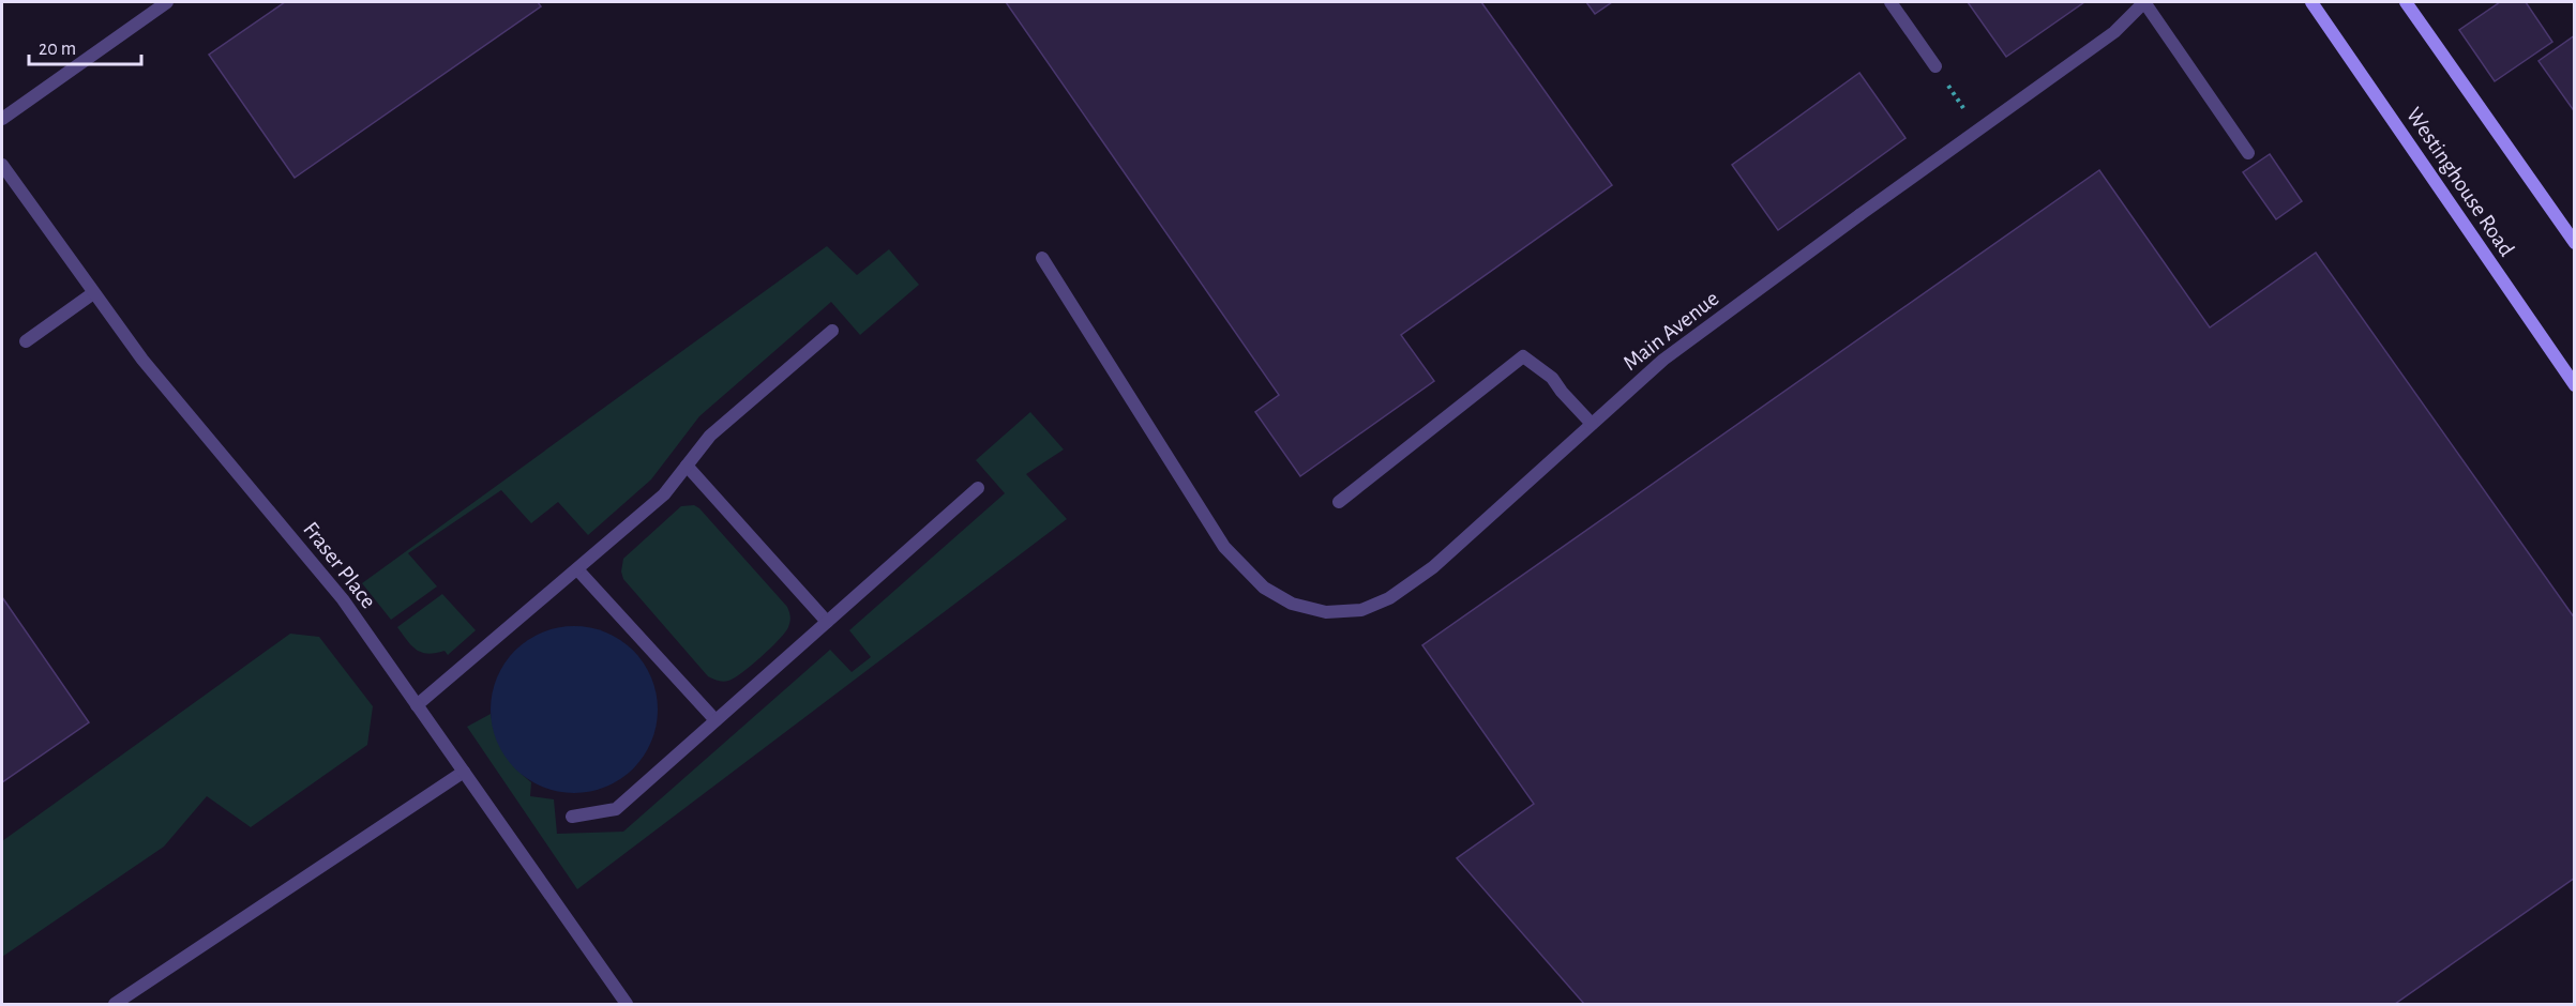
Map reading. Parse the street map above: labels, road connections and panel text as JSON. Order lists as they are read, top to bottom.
{
  "streets": {
    "street": ["Westinghouse Road", "Main Avenue", "Fraser Place"]
  },
  "scale_bar": "20 m"
}
